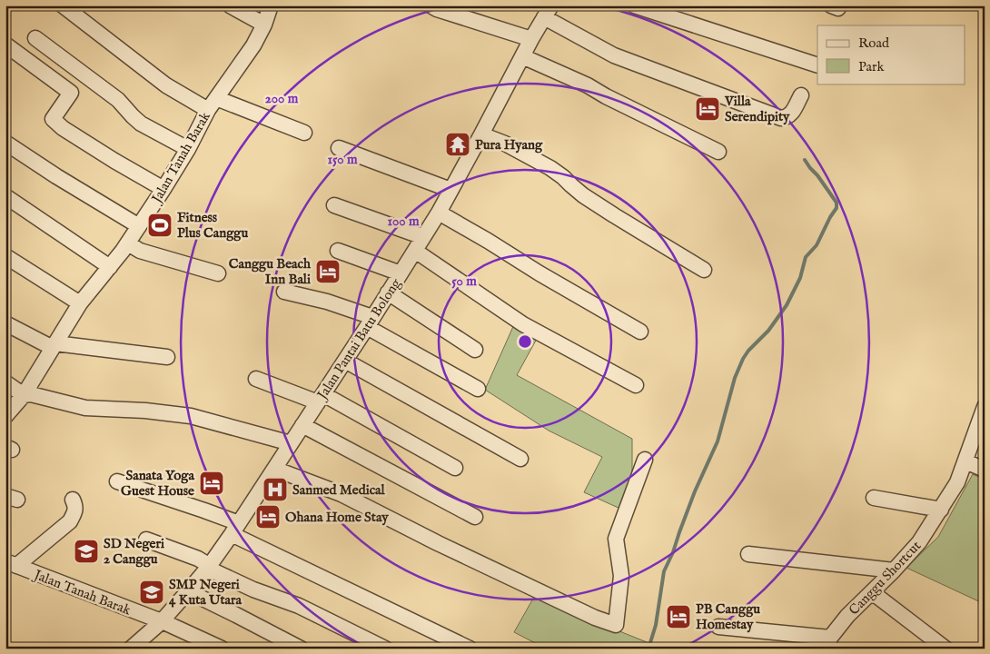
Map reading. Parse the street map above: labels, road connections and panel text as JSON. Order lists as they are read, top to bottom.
{
  "streets": {
    "street": ["Jalan Tanah Barak", "Jalan Pantai Batu Bolong", "Canggu Shortcut"]
  },
  "crossings": [
    ["Jalan Tanah Barak", "Jalan Pantai Batu Bolong"]
  ],
  "places": {
    "hotel": [
      "Villa Serendipity",
      "Canggu Beach Inn Bali",
      "Sanata Yoga Guest House",
      "Ohana Home Stay",
      "PB Canggu Homestay"
    ],
    "temple": ["Pura Hyang"],
    "sports": ["Fitness Plus Canggu"],
    "hospital": ["Sanmed Medical"],
    "school or university": ["SD Negeri 2 Canggu", "SMP Negeri 4 Kuta Utara"]
  },
  "legend": ["Road", "Park"],
  "rings": [
    "200 m",
    "150 m",
    "100 m",
    "50 m"
  ]
}
